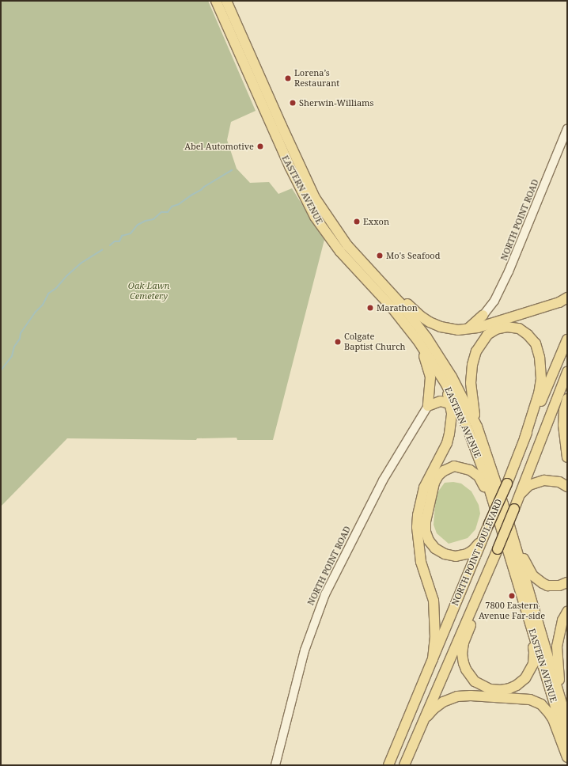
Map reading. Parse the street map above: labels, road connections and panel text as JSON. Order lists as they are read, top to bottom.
{
  "streets": {
    "main road": ["EASTERN AVENUE", "NORTH POINT BOULEVARD"],
    "street": ["NORTH POINT ROAD"]
  },
  "parks": ["Oak Lawn Cemetery"],
  "places": [
    "Lorena’s Restaurant",
    "Sherwin-Williams",
    "Abel Automotive",
    "Exxon",
    "Mo's Seafood",
    "Marathon",
    "Colgate Baptist Church",
    "7800 Eastern Avenue Far-side"
  ]
}
